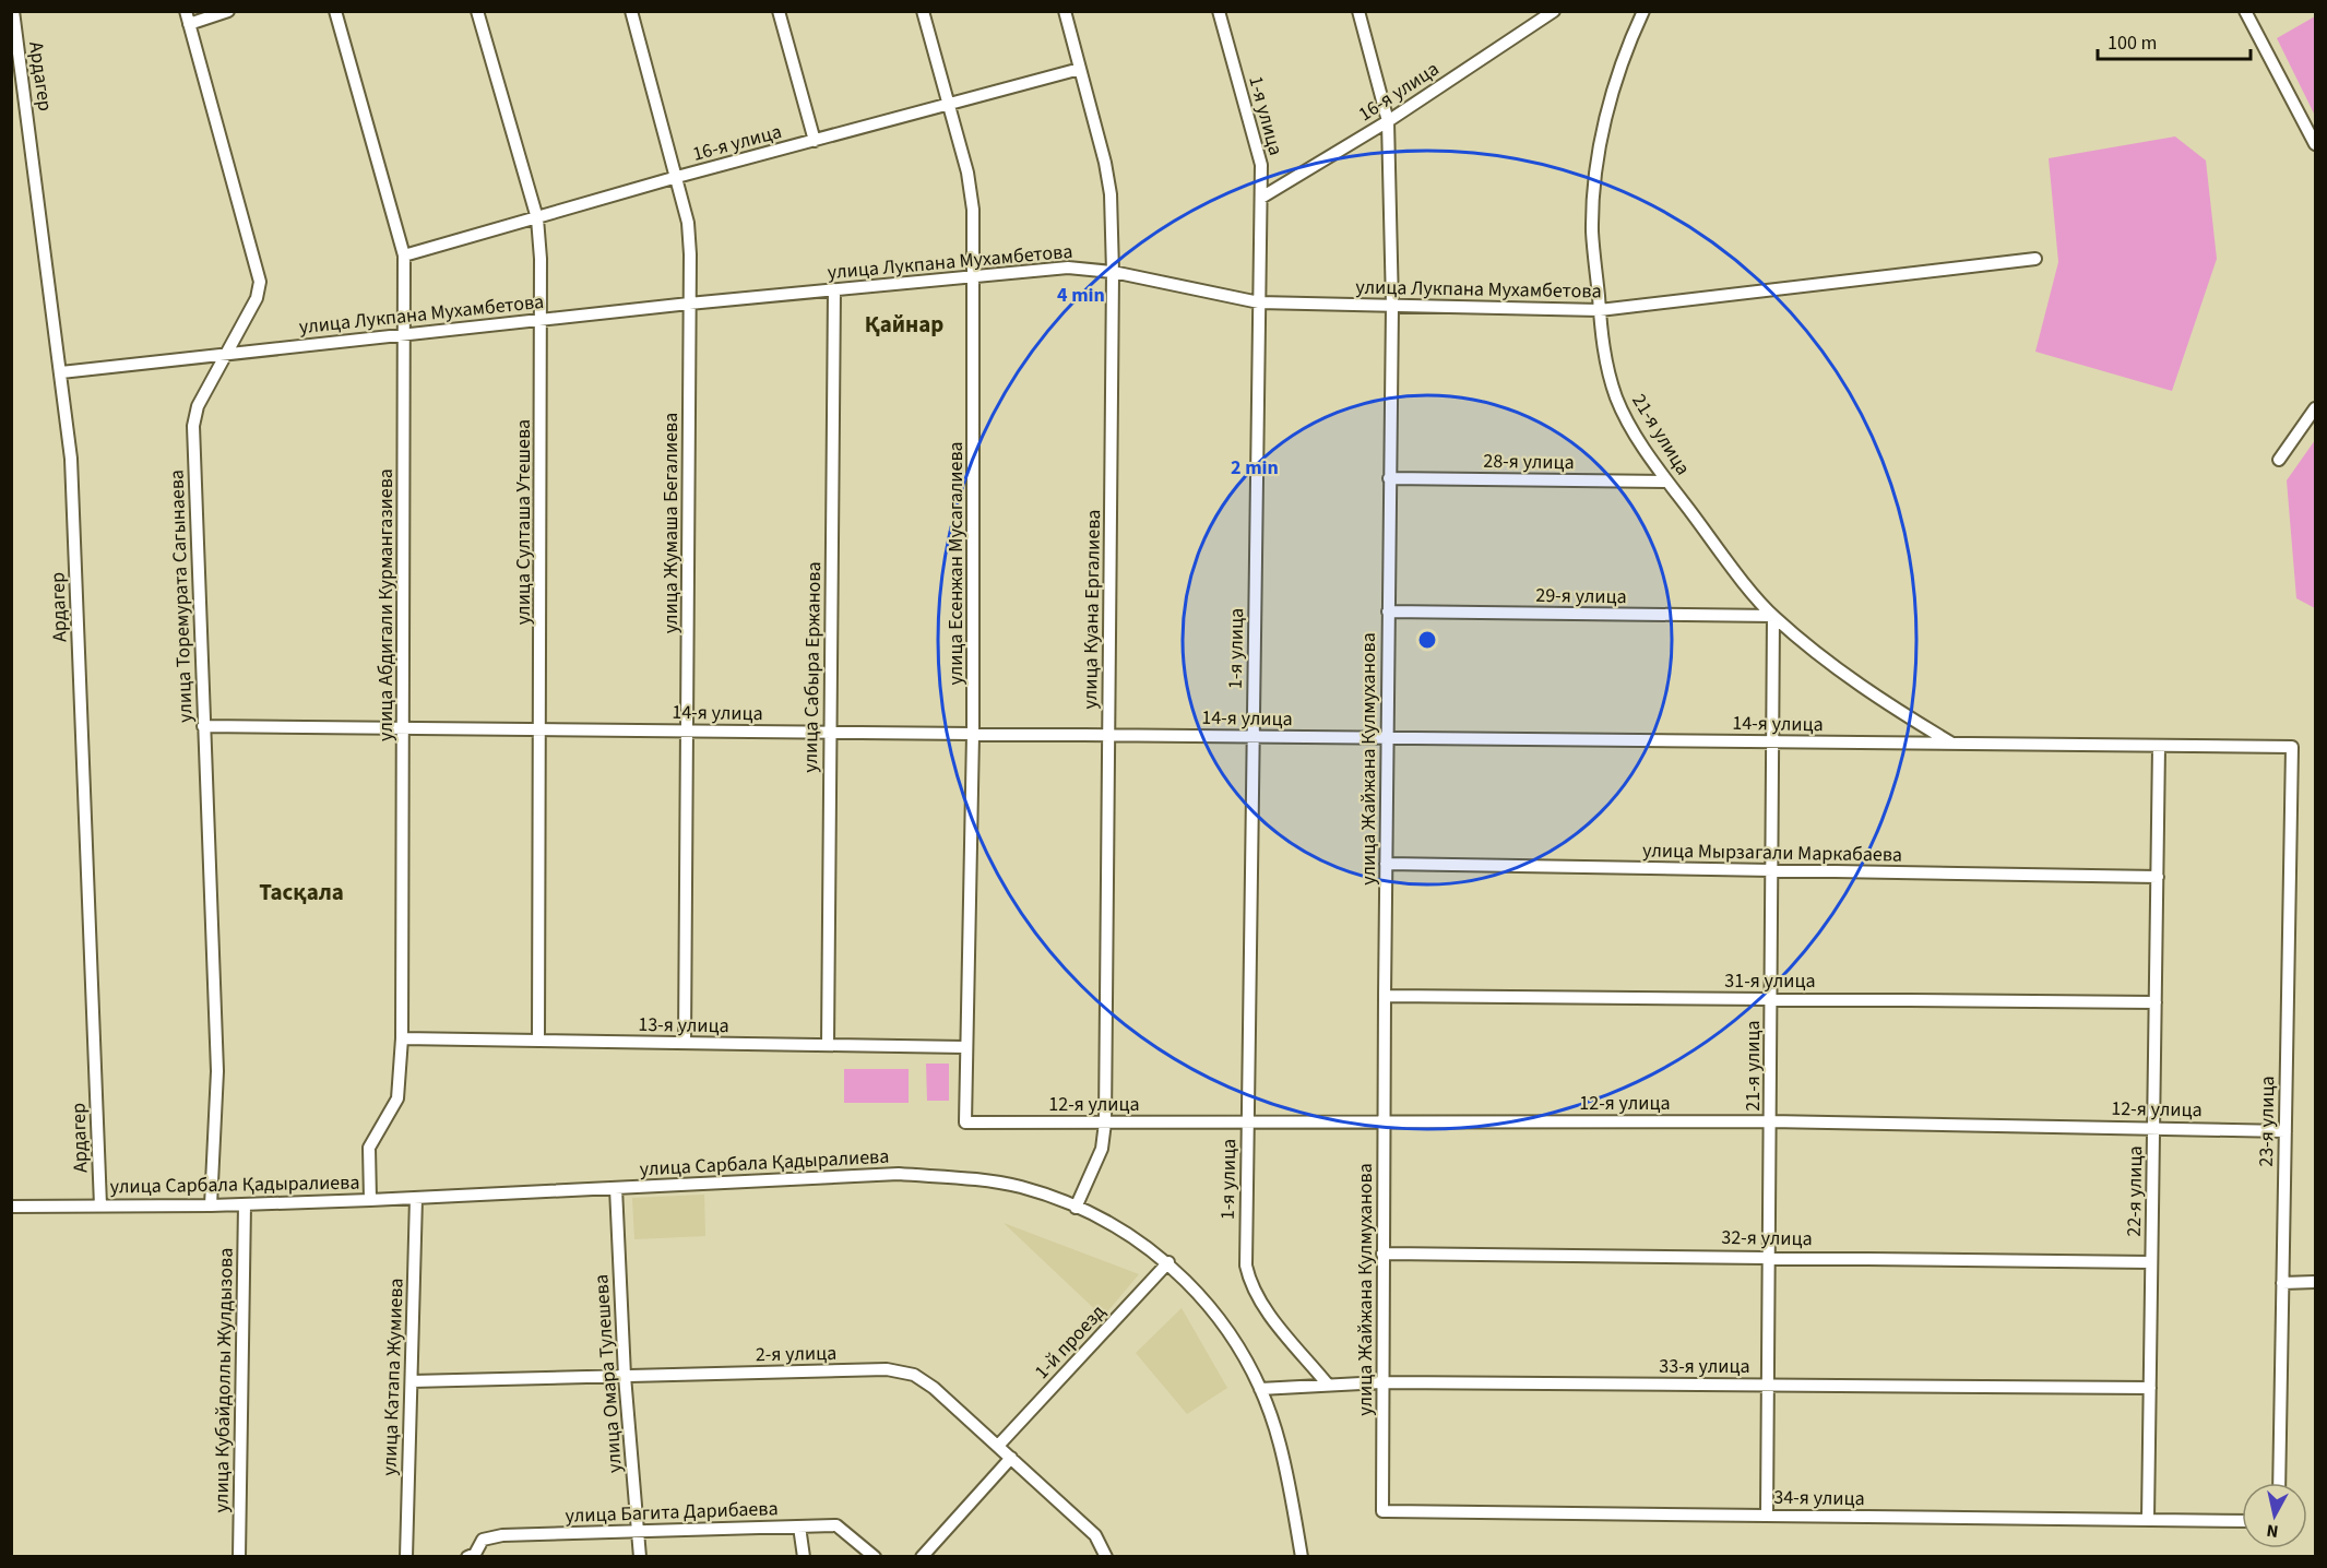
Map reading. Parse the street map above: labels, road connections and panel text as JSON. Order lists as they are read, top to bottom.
{
  "streets": {
    "street": [
      "Ардагер",
      "16-я улица",
      "1-я улица",
      "улица Лукпана Мухамбетова",
      "21-я улица",
      "28-я улица",
      "улица Султаша Утешева",
      "улица Жумаша Бегалиева",
      "улица Есенжан Мусагалиева",
      "улица Торемурата Сагынаева",
      "29-я улица",
      "улица Абдигали Курмангазиева",
      "улица Куана Ергалиева",
      "улица Сабыра Ержанова",
      "14-я улица",
      "улица Жайжана Кулмуханова",
      "улица Мырзагали Маркабаева",
      "31-я улица",
      "13-я улица",
      "12-я улица",
      "23-я улица",
      "улица Сарбала Қадыралиева",
      "22-я улица",
      "32-я улица",
      "1-й проезд",
      "2-я улица",
      "33-я улица",
      "улица Омара Тулешева",
      "улица Катапа Жумиева",
      "улица Кубайдоллы Жулдызова",
      "34-я улица",
      "улица Багита Дарибаева"
    ]
  },
  "crossings": [
    ["Ардагер", "улица Лукпана Мухамбетова"],
    ["Ардагер", "улица Сарбала Қадыралиева"],
    ["16-я улица", "1-я улица"],
    ["16-я улица", "улица Султаша Утешева"],
    ["16-я улица", "улица Жумаша Бегалиева"],
    ["16-я улица", "улица Есенжан Мусагалиева"],
    ["16-я улица", "улица Абдигали Курмангазиева"],
    ["16-я улица", "улица Куана Ергалиева"],
    ["16-я улица", "улица Жайжана Кулмуханова"],
    ["1-я улица", "улица Лукпана Мухамбетова"],
    ["1-я улица", "14-я улица"],
    ["1-я улица", "12-я улица"],
    ["1-я улица", "33-я улица"],
    ["улица Лукпана Мухамбетова", "21-я улица"],
    ["улица Лукпана Мухамбетова", "улица Султаша Утешева"],
    ["улица Лукпана Мухамбетова", "улица Жумаша Бегалиева"],
    ["улица Лукпана Мухамбетова", "улица Есенжан Мусагалиева"],
    ["улица Лукпана Мухамбетова", "улица Торемурата Сагынаева"],
    ["улица Лукпана Мухамбетова", "улица Абдигали Курмангазиева"],
    ["улица Лукпана Мухамбетова", "улица Куана Ергалиева"],
    ["улица Лукпана Мухамбетова", "улица Сабыра Ержанова"],
    ["улица Лукпана Мухамбетова", "улица Жайжана Кулмуханова"],
    ["21-я улица", "28-я улица"],
    ["21-я улица", "29-я улица"],
    ["21-я улица", "14-я улица"],
    ["21-я улица", "улица Мырзагали Маркабаева"],
    ["21-я улица", "31-я улица"],
    ["21-я улица", "12-я улица"],
    ["21-я улица", "32-я улица"],
    ["21-я улица", "33-я улица"],
    ["21-я улица", "34-я улица"],
    ["28-я улица", "улица Жайжана Кулмуханова"],
    ["улица Султаша Утешева", "14-я улица"],
    ["улица Султаша Утешева", "13-я улица"],
    ["улица Жумаша Бегалиева", "14-я улица"],
    ["улица Жумаша Бегалиева", "13-я улица"],
    ["улица Есенжан Мусагалиева", "14-я улица"],
    ["улица Есенжан Мусагалиева", "13-я улица"],
    ["улица Есенжан Мусагалиева", "12-я улица"],
    ["улица Торемурата Сагынаева", "14-я улица"],
    ["улица Торемурата Сагынаева", "улица Сарбала Қадыралиева"],
    ["29-я улица", "улица Жайжана Кулмуханова"],
    ["улица Абдигали Курмангазиева", "14-я улица"],
    ["улица Абдигали Курмангазиева", "13-я улица"],
    ["улица Абдигали Курмангазиева", "улица Сарбала Қадыралиева"],
    ["улица Куана Ергалиева", "14-я улица"],
    ["улица Куана Ергалиева", "12-я улица"],
    ["улица Куана Ергалиева", "улица Сарбала Қадыралиева"],
    ["улица Сабыра Ержанова", "14-я улица"],
    ["улица Сабыра Ержанова", "13-я улица"],
    ["14-я улица", "улица Жайжана Кулмуханова"],
    ["14-я улица", "23-я улица"],
    ["14-я улица", "22-я улица"],
    ["улица Жайжана Кулмуханова", "улица Мырзагали Маркабаева"],
    ["улица Жайжана Кулмуханова", "31-я улица"],
    ["улица Жайжана Кулмуханова", "12-я улица"],
    ["улица Жайжана Кулмуханова", "32-я улица"],
    ["улица Жайжана Кулмуханова", "33-я улица"],
    ["улица Жайжана Кулмуханова", "34-я улица"],
    ["улица Мырзагали Маркабаева", "22-я улица"],
    ["31-я улица", "22-я улица"],
    ["12-я улица", "23-я улица"],
    ["12-я улица", "22-я улица"],
    ["улица Сарбала Қадыралиева", "1-й проезд"],
    ["улица Сарбала Қадыралиева", "33-я улица"],
    ["улица Сарбала Қадыралиева", "улица Омара Тулешева"],
    ["улица Сарбала Қадыралиева", "улица Катапа Жумиева"],
    ["улица Сарбала Қадыралиева", "улица Кубайдоллы Жулдызова"],
    ["22-я улица", "32-я улица"],
    ["22-я улица", "33-я улица"],
    ["22-я улица", "34-я улица"],
    ["1-й проезд", "2-я улица"],
    ["2-я улица", "улица Омара Тулешева"],
    ["2-я улица", "улица Катапа Жумиева"],
    ["улица Омара Тулешева", "улица Багита Дарибаева"]
  ],
  "districts": ["Қайнар", "Тасқала"],
  "scale_bar": "100 m",
  "north": "bottom",
  "rings": ["4 min", "2 min"]
}
